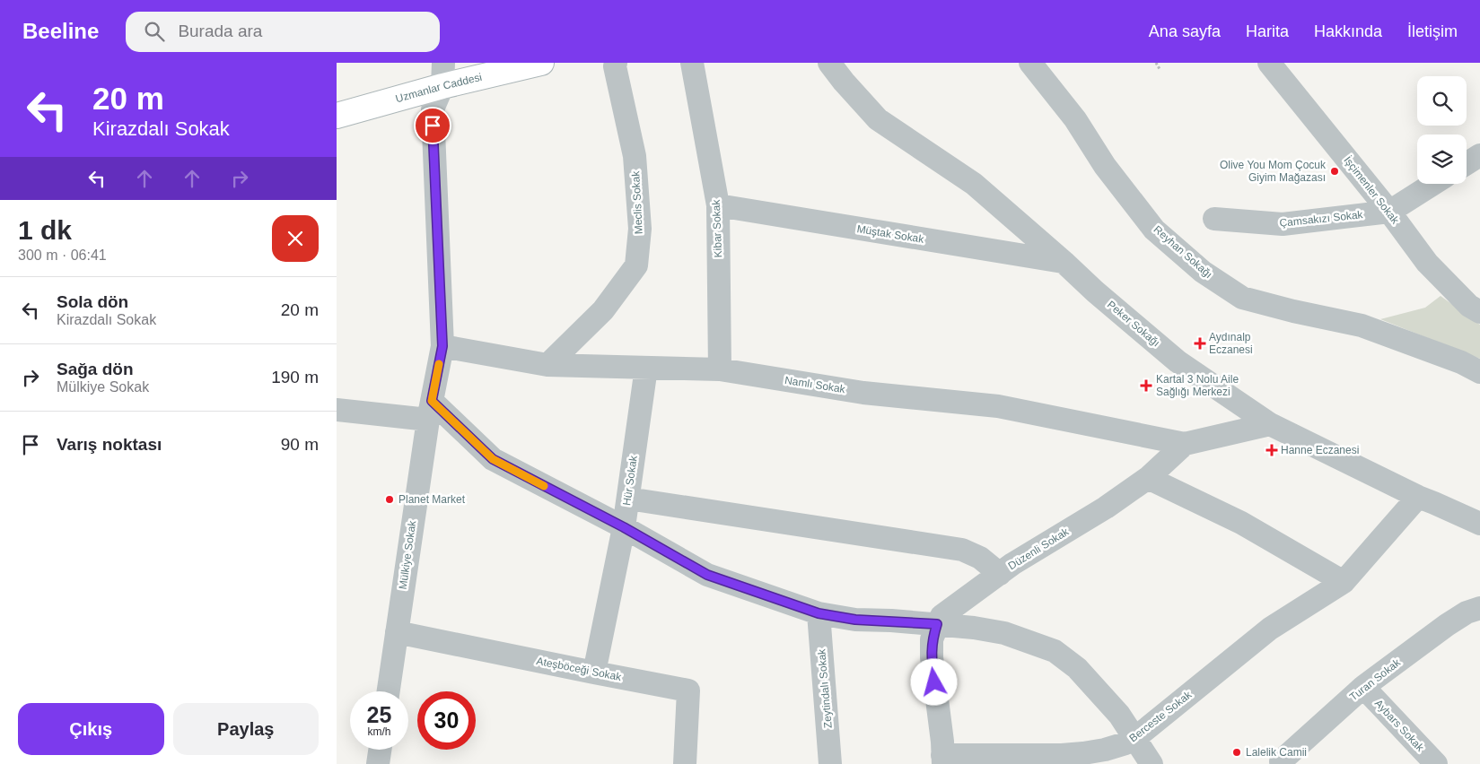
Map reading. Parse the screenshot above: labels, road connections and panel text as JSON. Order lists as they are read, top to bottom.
{
  "streets": {
    "street": [
      "Uzmanlar Caddesi",
      "İşçimenler Sokak",
      "Meclis Sokak",
      "Çamsakızı Sokak",
      "Kibar Sokak",
      "Müştak Sokak",
      "Reyhan Sokağı",
      "Peker Sokağı",
      "Namlı Sokak",
      "Hür Sokak",
      "Düzenli Sokak",
      "Mülkiye Sokak",
      "Ateşböceği Sokak",
      "Turan Sokak",
      "Zeytindalı Sokak",
      "Berceste Sokak",
      "Aybars Sokak"
    ]
  },
  "crossings": [
    ["Uzmanlar Caddesi", "Mülkiye Sokak"],
    ["İşçimenler Sokak", "Çamsakızı Sokak"],
    ["Meclis Sokak", "Namlı Sokak"],
    ["Kibar Sokak", "Müştak Sokak"],
    ["Kibar Sokak", "Namlı Sokak"],
    ["Müştak Sokak", "Peker Sokağı"],
    ["Peker Sokağı", "Düzenli Sokak"],
    ["Peker Sokağı", "Berceste Sokak"],
    ["Namlı Sokak", "Hür Sokak"],
    ["Namlı Sokak", "Düzenli Sokak"],
    ["Namlı Sokak", "Mülkiye Sokak"],
    ["Hür Sokak", "Ateşböceği Sokak"],
    ["Düzenli Sokak", "Berceste Sokak"],
    ["Mülkiye Sokak", "Ateşböceği Sokak"],
    ["Turan Sokak", "Aybars Sokak"]
  ],
  "places": {
    "other": ["Olive You Mom Çocuk Giyim Mağazası", "Planet Market", "Lalelik Camii"],
    "health": ["Aydınalp Eczanesi", "Kartal 3 Nolu Aile Sağlığı Merkezi", "Hanne Eczanesi"]
  },
  "page": {
    "header": "Beeline",
    "search": "Burada ara",
    "nav": [
      "Ana sayfa",
      "Harita",
      "Hakkında",
      "İletişim"
    ],
    "turn": ["20 m", "Kirazdalı Sokak"],
    "heading": ["1 dk", "300 m · 06:41"],
    "list": [
      {
        "name": "Sola dön",
        "note": "Kirazdalı Sokak",
        "value": "20 m"
      },
      {
        "name": "Sağa dön",
        "note": "Mülkiye Sokak",
        "value": "190 m"
      },
      {
        "name": "Varış noktası",
        "value": "90 m"
      }
    ],
    "speed": "25 km/h",
    "limit": "30",
    "buttons": ["Çıkış", "Paylaş"]
  }
}
